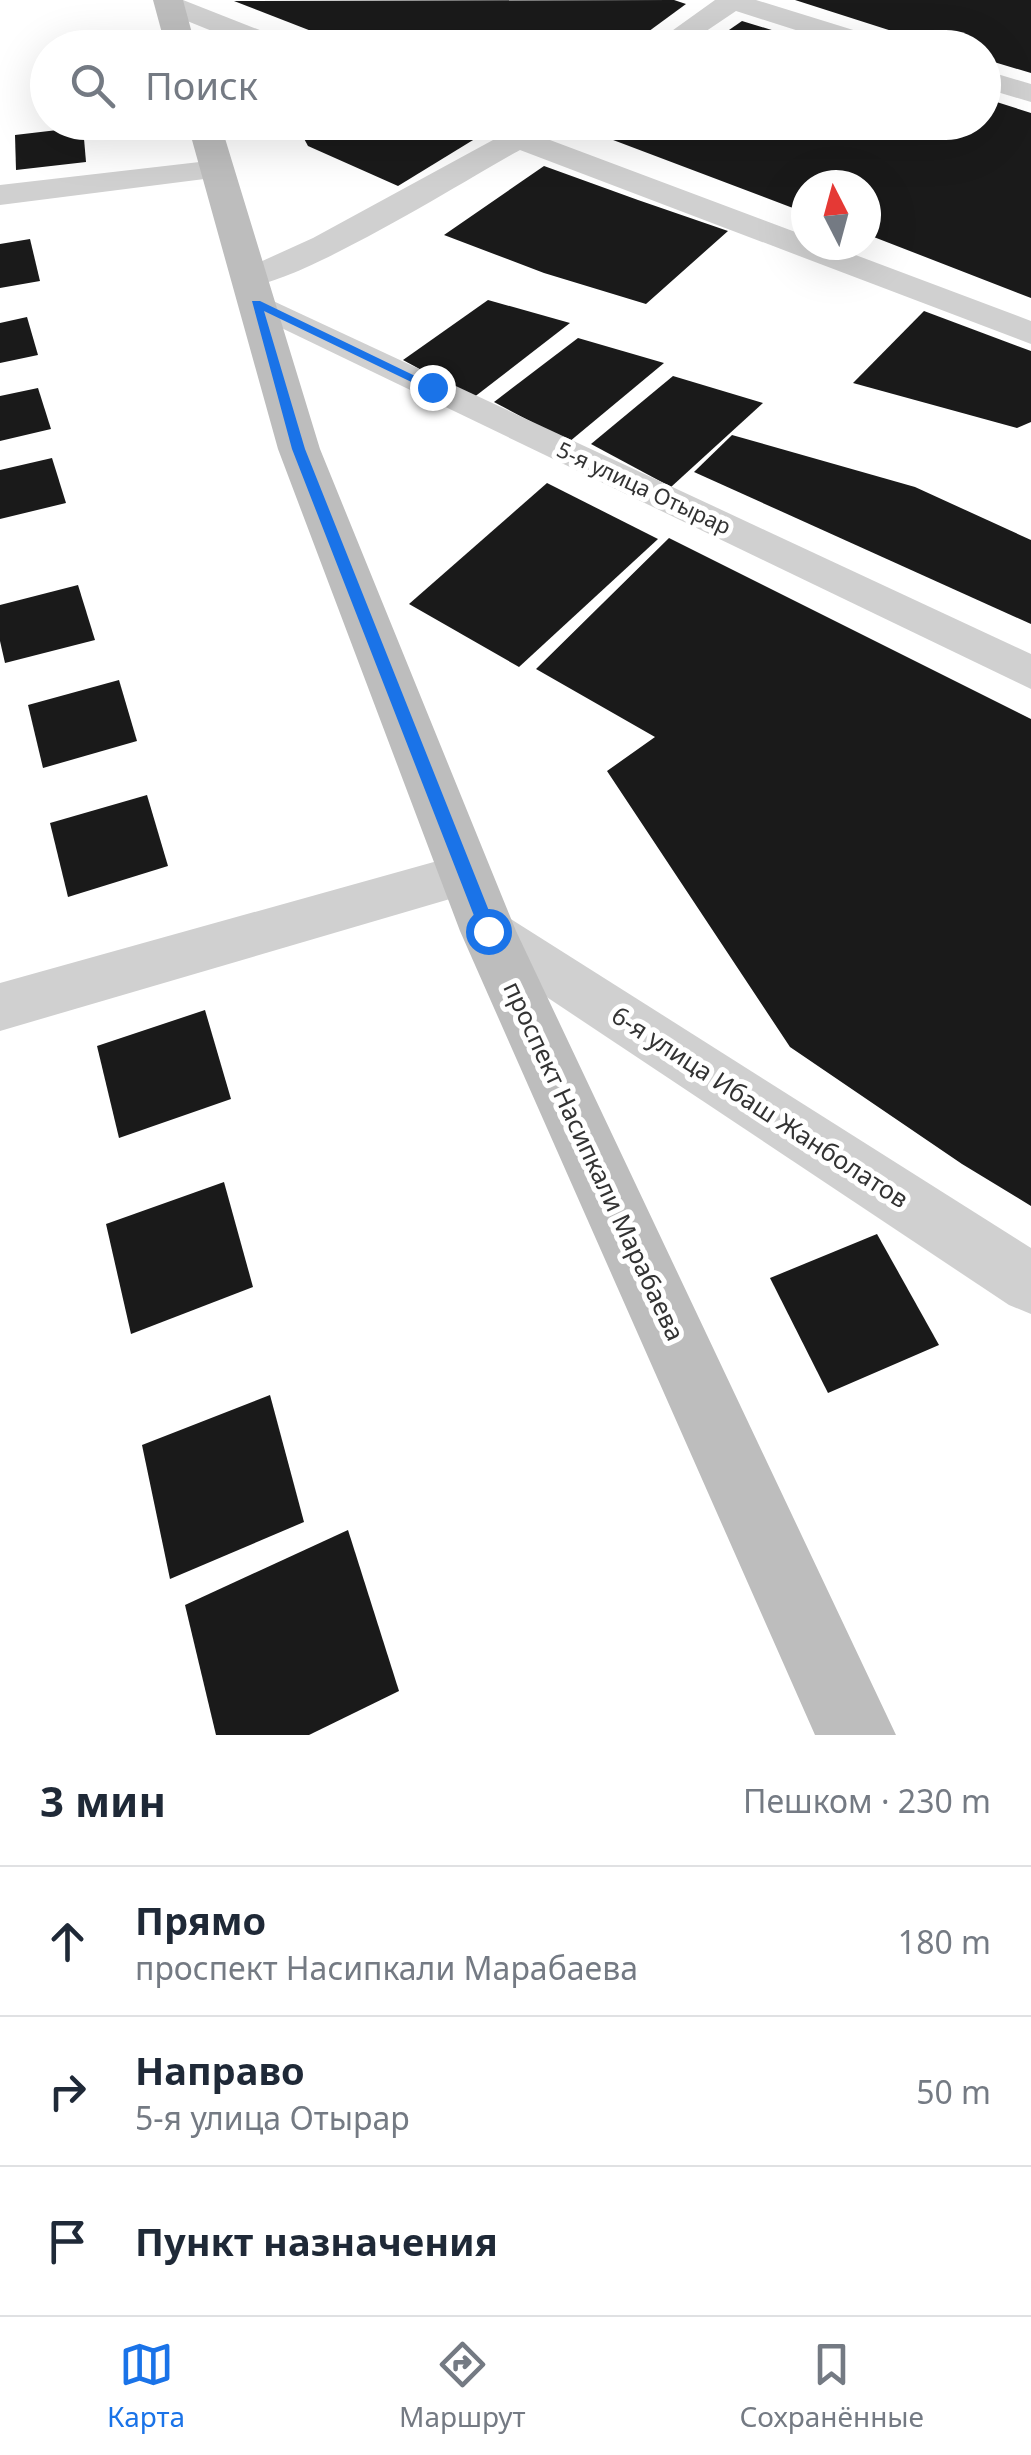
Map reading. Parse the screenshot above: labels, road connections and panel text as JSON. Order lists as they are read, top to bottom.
{
  "streets": {
    "main road": ["проспект Насипкали Марабаева"],
    "street": ["5-я улица Отырар", "6-я улица Ибаш Жанболатов"]
  },
  "crossings": [
    ["5-я улица Отырар", "проспект Насипкали Марабаева"],
    ["6-я улица Ибаш Жанболатов", "проспект Насипкали Марабаева"]
  ],
  "north": "top",
  "page": {
    "search": "Поиск",
    "heading": ["3 мин", "Пешком · 230 m"],
    "list": [
      ["Прямо", "проспект Насипкали Марабаева", "180 m"],
      ["Направо", "5-я улица Отырар", "50 m"],
      "Пункт назначения"
    ],
    "nav": ["Карта", "Маршрут", "Сохранённые"]
  }
}
